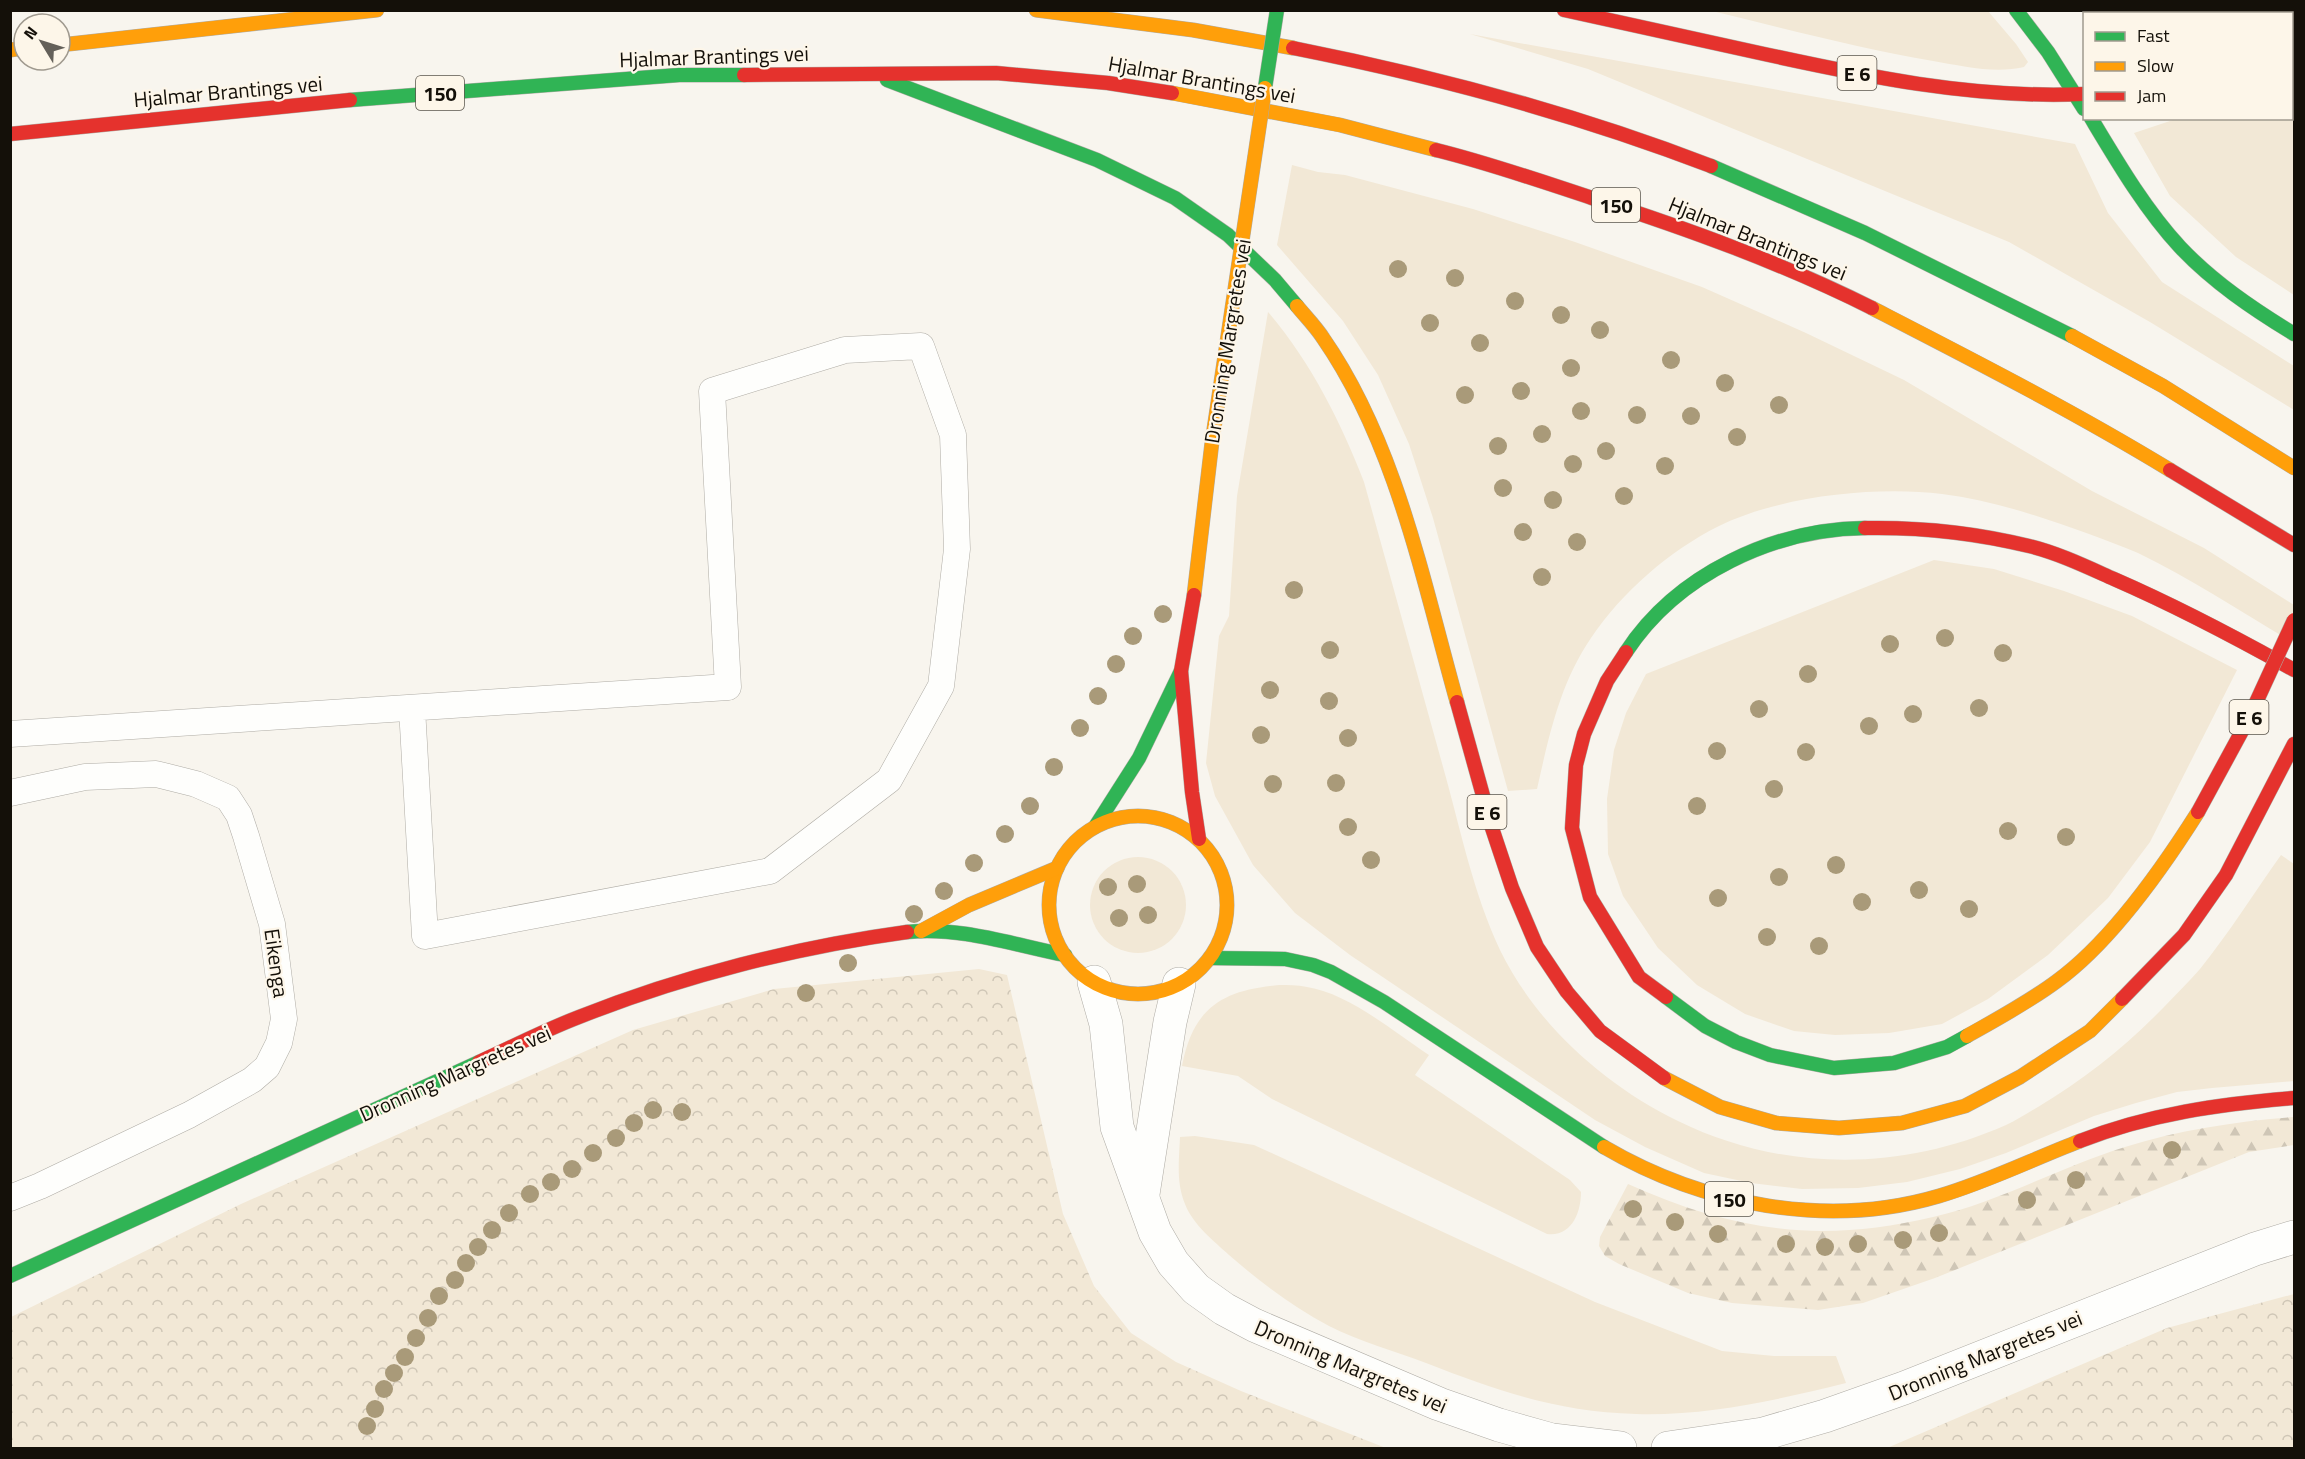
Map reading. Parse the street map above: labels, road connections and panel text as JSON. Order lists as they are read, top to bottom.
{
  "streets": {
    "main road": [
      "Hjalmar Brantings vei",
      "E 6",
      "150",
      "Dronning Margretes vei"
    ],
    "lane": ["Eikenga"]
  },
  "crossings": [
    ["Hjalmar Brantings vei", "E 6"],
    ["150", "Dronning Margretes vei"]
  ],
  "legend": ["Fast", "Slow", "Jam"],
  "north": "top left"
}
